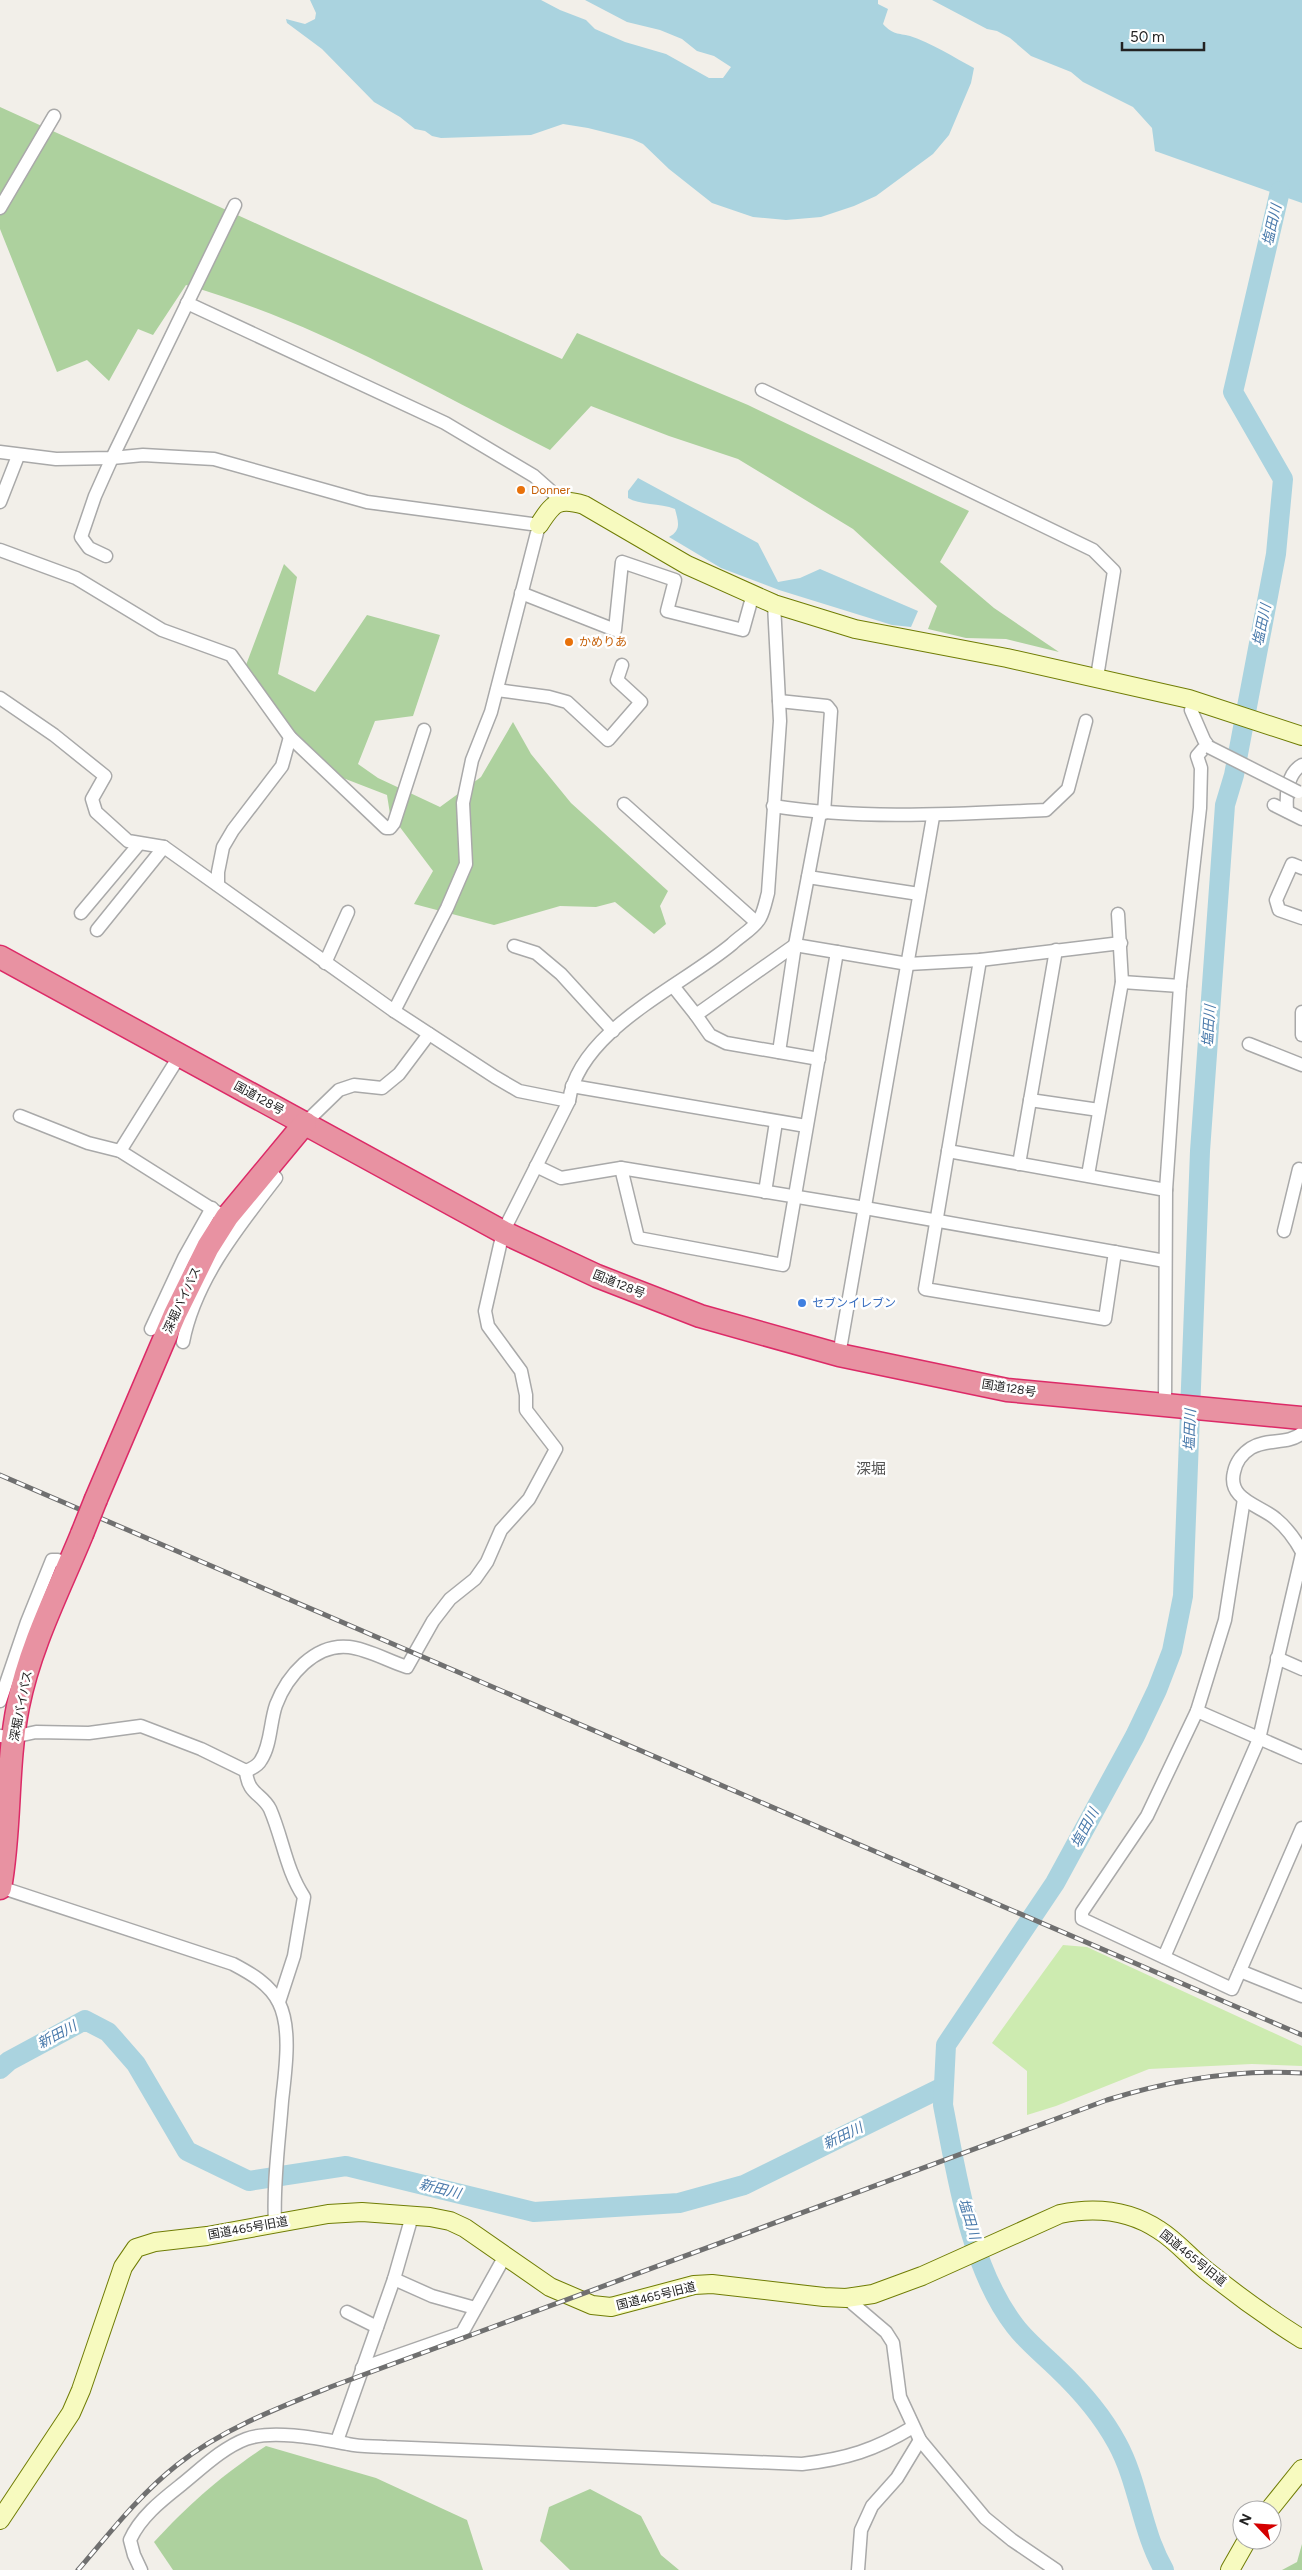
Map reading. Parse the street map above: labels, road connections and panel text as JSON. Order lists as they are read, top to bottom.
{
  "streets": {
    "highway": ["国道128号", "深堀バイパス"],
    "street": ["国道465号旧道"]
  },
  "crossings": [
    ["国道128号", "深堀バイパス"]
  ],
  "districts": ["深堀"],
  "water": ["塩田川", "新田川"],
  "places": ["Donner", "かめりあ", "セブンイレブン"],
  "scale_bar": "50 m",
  "north": "top left"
}
